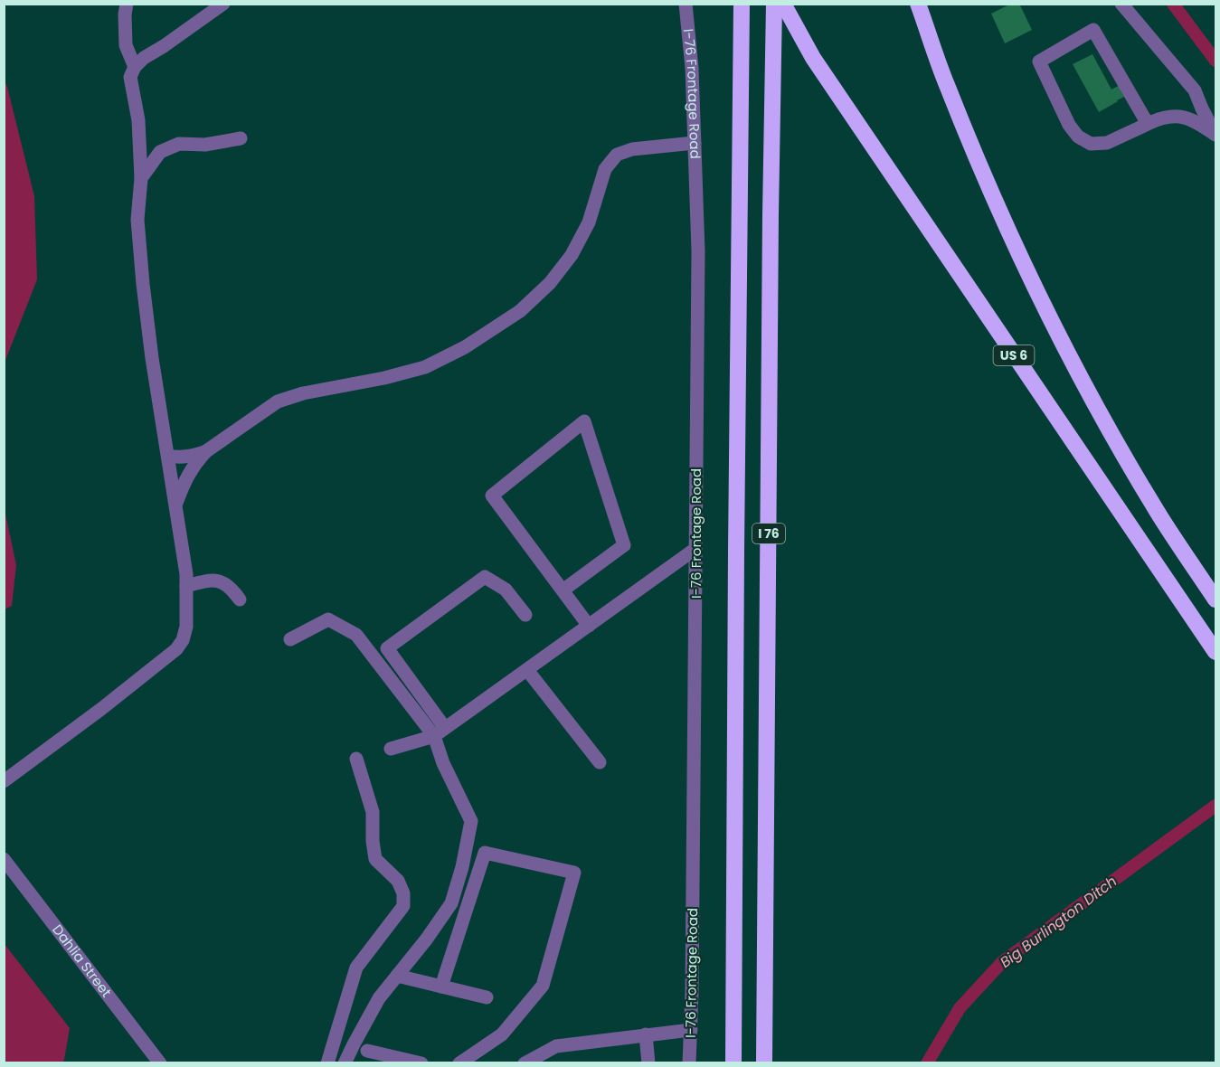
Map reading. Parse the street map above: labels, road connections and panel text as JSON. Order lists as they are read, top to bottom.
{
  "streets": {
    "highway": ["US 6", "I 76"],
    "street": ["I-76 Frontage Road", "Dahlia Street"]
  },
  "water": ["Big Burlington Ditch"]
}
